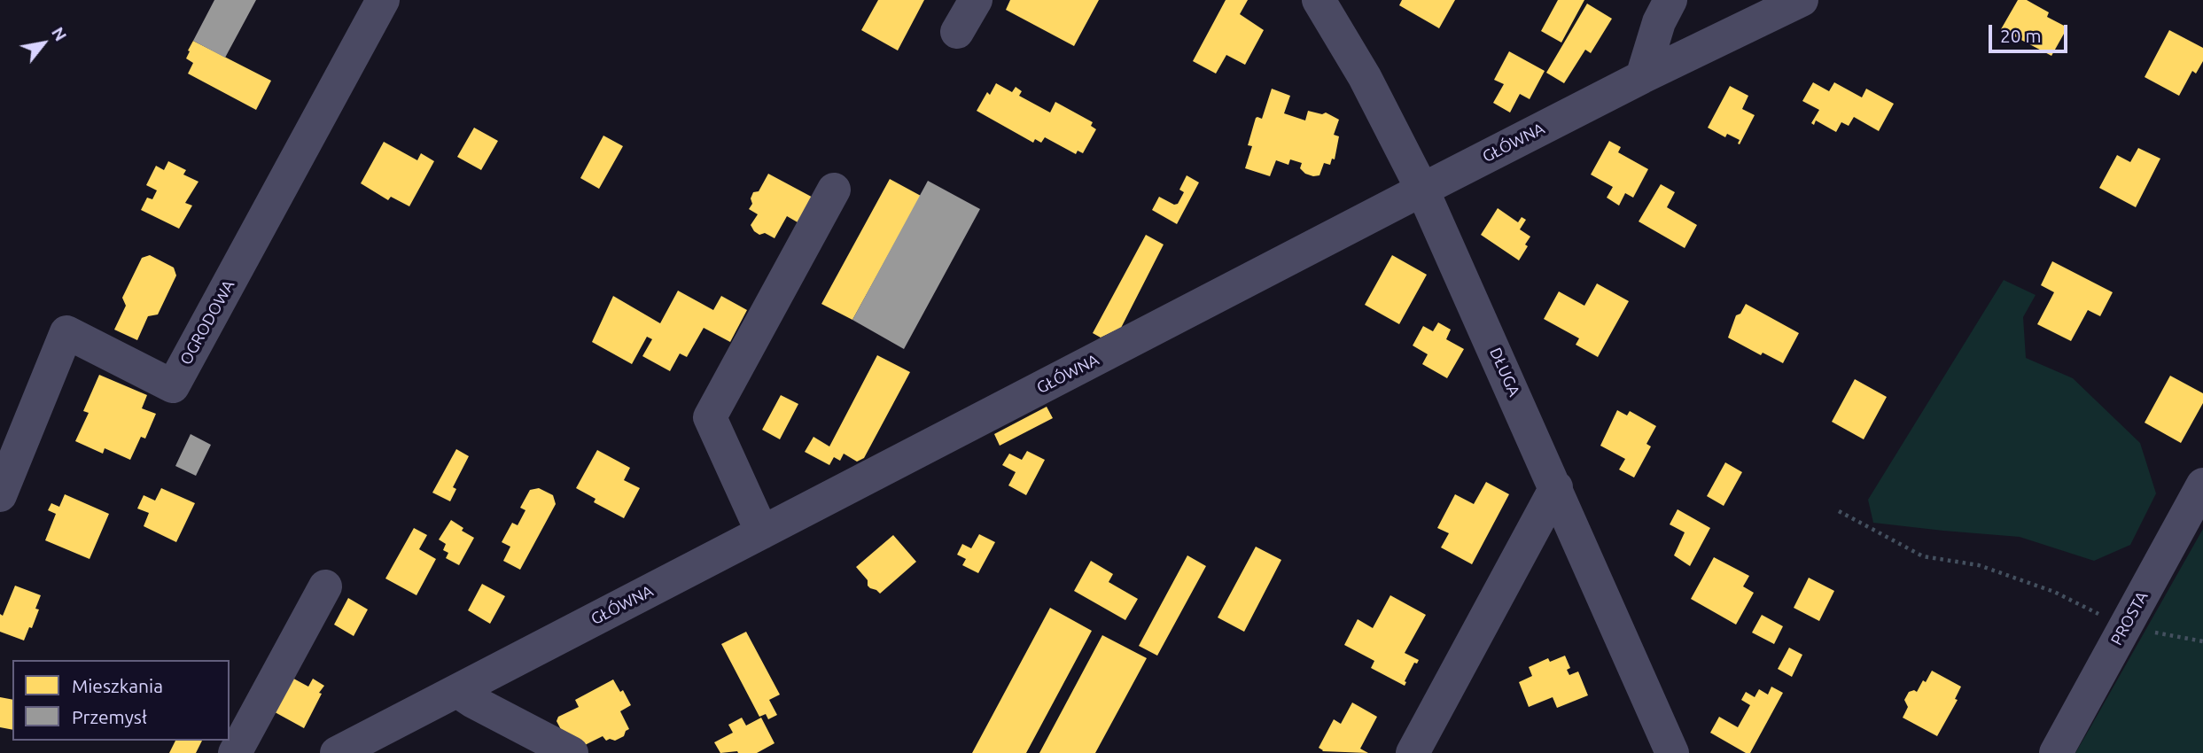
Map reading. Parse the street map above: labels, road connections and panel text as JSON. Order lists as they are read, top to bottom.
{
  "streets": {
    "street": [
      "GŁÓWNA",
      "OGRODOWA",
      "DŁUGA",
      "PROSTA"
    ]
  },
  "crossings": [
    ["GŁÓWNA", "DŁUGA"]
  ],
  "legend": ["Mieszkania", "Przemysł"],
  "scale_bar": "20 m",
  "north": "top right"
}
